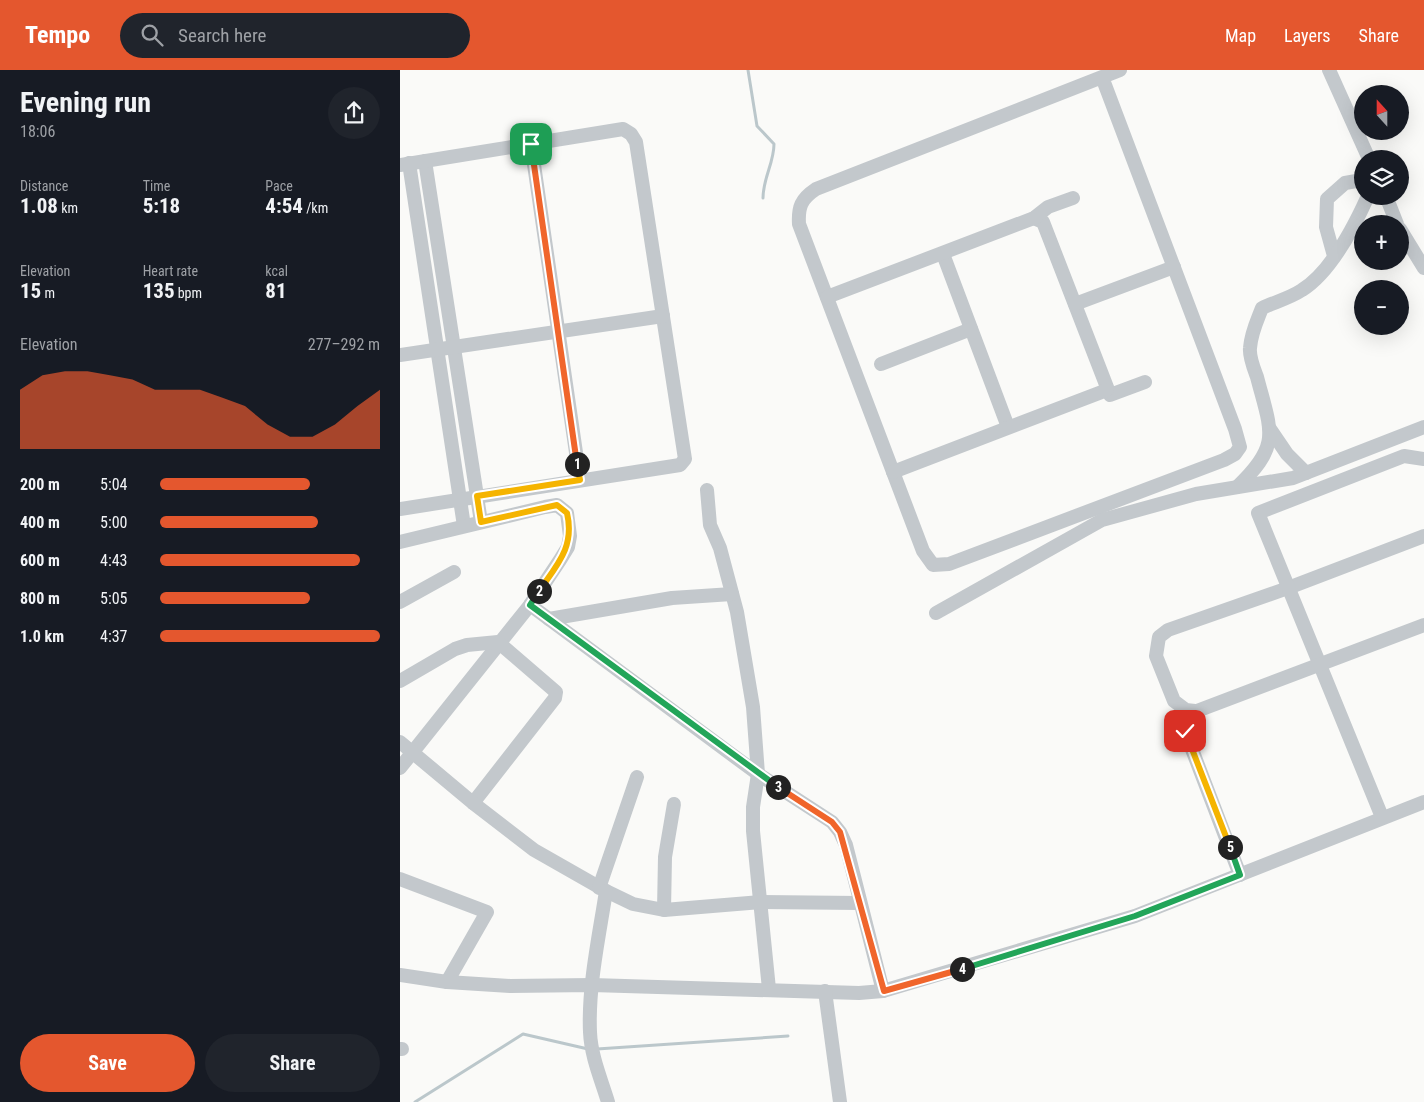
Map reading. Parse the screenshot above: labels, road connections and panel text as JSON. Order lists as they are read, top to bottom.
{
  "north": "top",
  "page": {
    "header": "Tempo",
    "search": "Search here",
    "nav": ["Map", "Layers", "Share"],
    "heading": ["Evening run", "18:06"],
    "map_buttons": ["+", "−"],
    "stats": [
      ["Distance", "1.08 km"],
      ["Time", "5:18"],
      ["Pace", "4:54 /km"],
      ["Elevation", "15 m"],
      ["Heart rate", "135 bpm"],
      ["kcal", "81"]
    ],
    "chart": ["Elevation", "277–292 m"],
    "pins": [
      "1",
      "2",
      "3",
      "5",
      "4"
    ],
    "list": [
      {
        "name": "200 m",
        "note": "5:04"
      },
      {
        "name": "400 m",
        "note": "5:00"
      },
      {
        "name": "600 m",
        "note": "4:43"
      },
      {
        "name": "800 m",
        "note": "5:05"
      },
      {
        "name": "1.0 km",
        "note": "4:37"
      }
    ],
    "buttons": ["Save", "Share"]
  }
}
